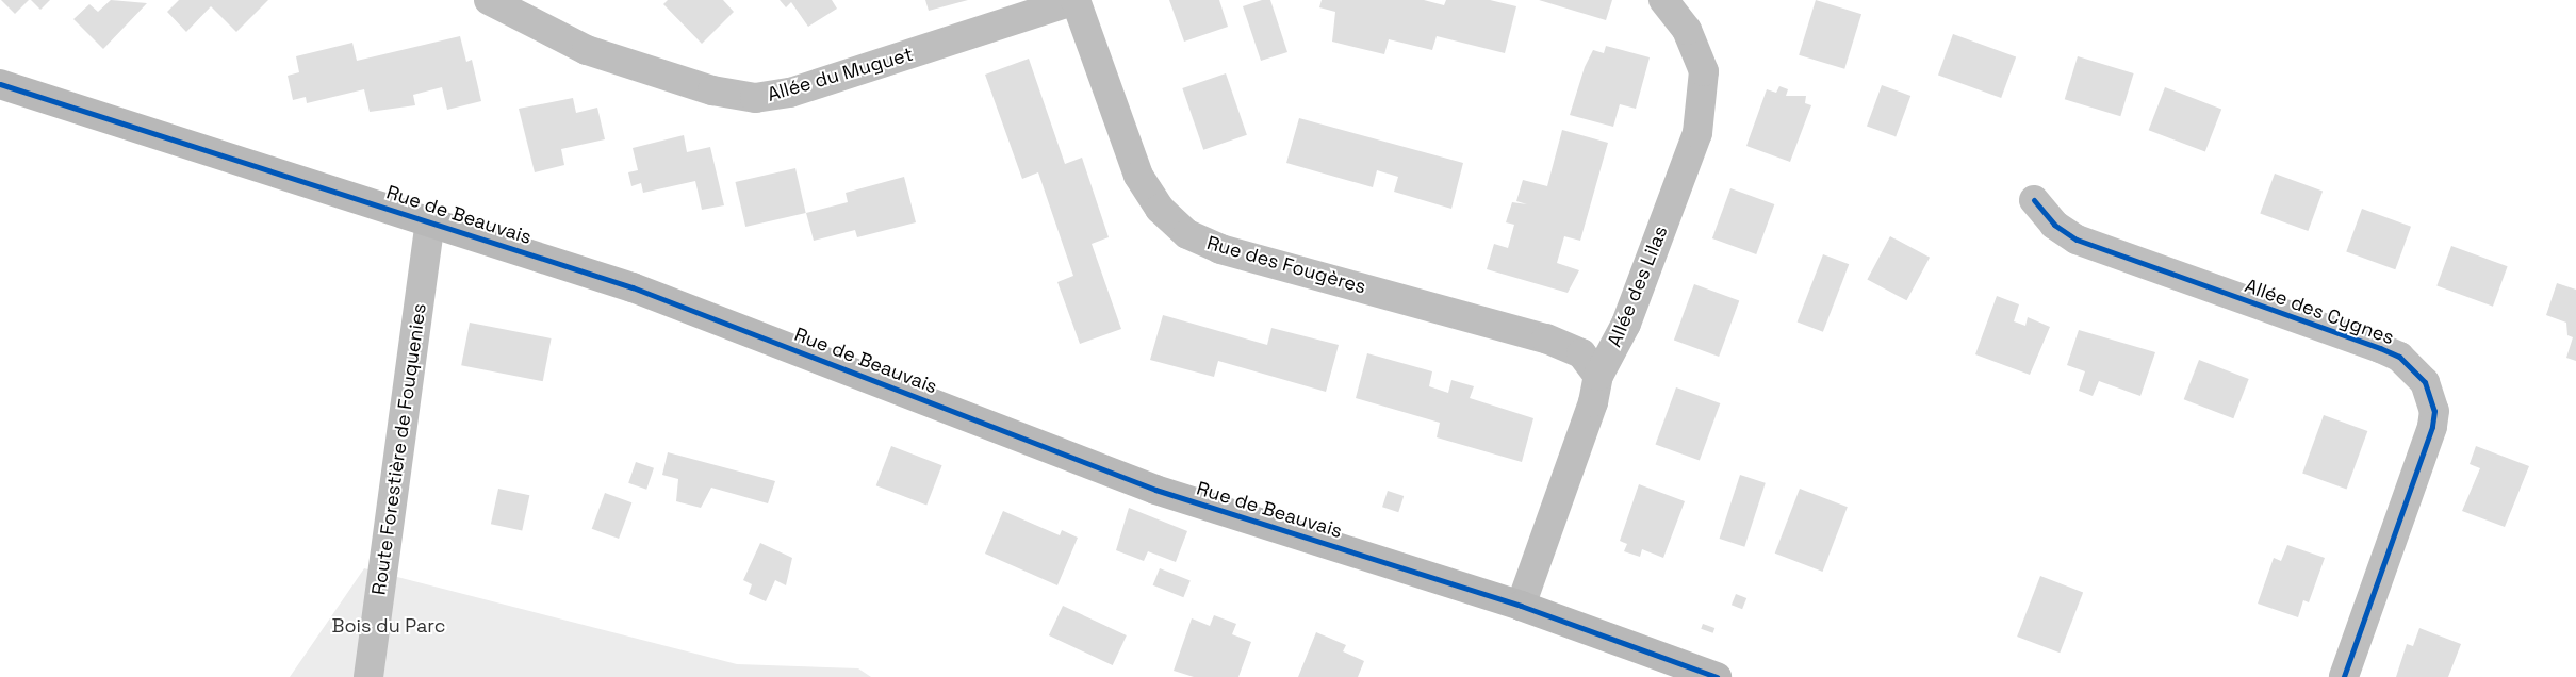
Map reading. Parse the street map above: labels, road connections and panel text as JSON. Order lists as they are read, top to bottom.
{
  "streets": {
    "street": [
      "Allée du Muguet",
      "Rue de Beauvais",
      "Rue des Fougères",
      "Allée des Lilas",
      "Allée des Cygnes",
      "Route Forestière de Fouquenies"
    ]
  },
  "crossings": [
    ["Allée du Muguet", "Rue des Fougères"],
    ["Rue de Beauvais", "Allée des Lilas"],
    ["Rue de Beauvais", "Route Forestière de Fouquenies"],
    ["Rue des Fougères", "Allée des Lilas"]
  ],
  "parks": ["Bois du Parc"]
}
